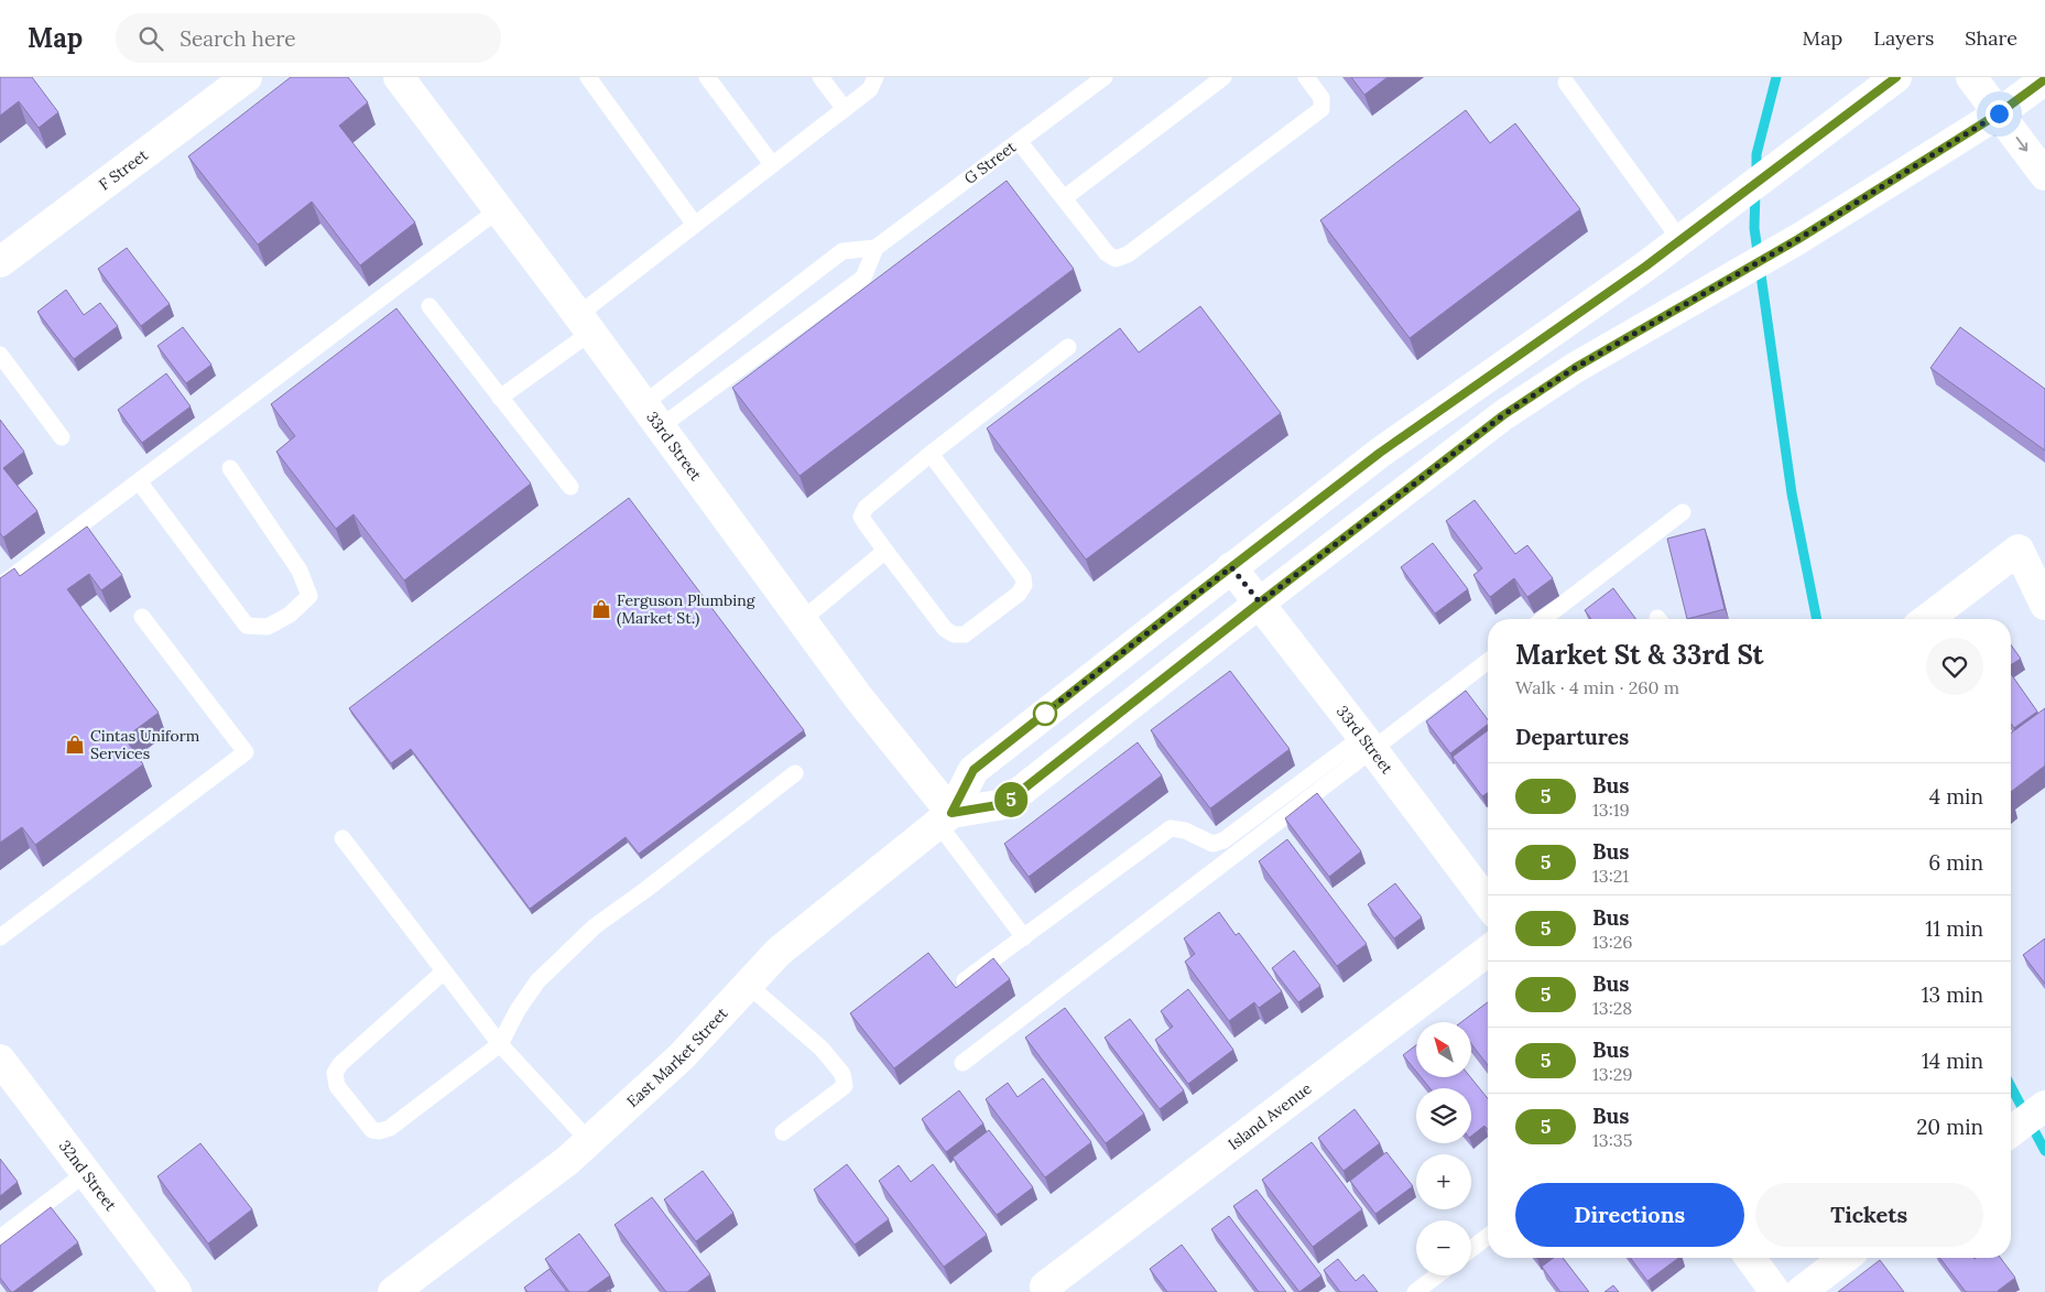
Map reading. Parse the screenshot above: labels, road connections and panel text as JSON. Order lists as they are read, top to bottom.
{
  "streets": {
    "main road": [
      "F Street",
      "33rd Street",
      "East Market Street",
      "Island Avenue",
      "32nd Street"
    ],
    "lane": ["G Street"]
  },
  "crossings": [
    ["33rd Street", "East Market Street"]
  ],
  "places": {
    "shop": ["Ferguson Plumbing (Market St.)", "Cintas Uniform Services"]
  },
  "lines": ["bus line 5"],
  "north": "top left",
  "page": {
    "header": "Map",
    "search": "Search here",
    "nav": ["Map", "Layers", "Share"],
    "on_map": "5",
    "heading": [
      ["Market St & 33rd St", "Walk · 4 min · 260 m"],
      "Departures"
    ],
    "list": [
      {
        "mark": "5",
        "name": "Bus",
        "note": "13:19",
        "value": "4 min"
      },
      {
        "mark": "5",
        "name": "Bus",
        "note": "13:21",
        "value": "6 min"
      },
      {
        "mark": "5",
        "name": "Bus",
        "note": "13:26",
        "value": "11 min"
      },
      {
        "mark": "5",
        "name": "Bus",
        "note": "13:28",
        "value": "13 min"
      },
      {
        "mark": "5",
        "name": "Bus",
        "note": "13:29",
        "value": "14 min"
      },
      {
        "mark": "5",
        "name": "Bus",
        "note": "13:35",
        "value": "20 min"
      }
    ],
    "map_buttons": ["+", "−"],
    "buttons": ["Directions", "Tickets"]
  }
}
